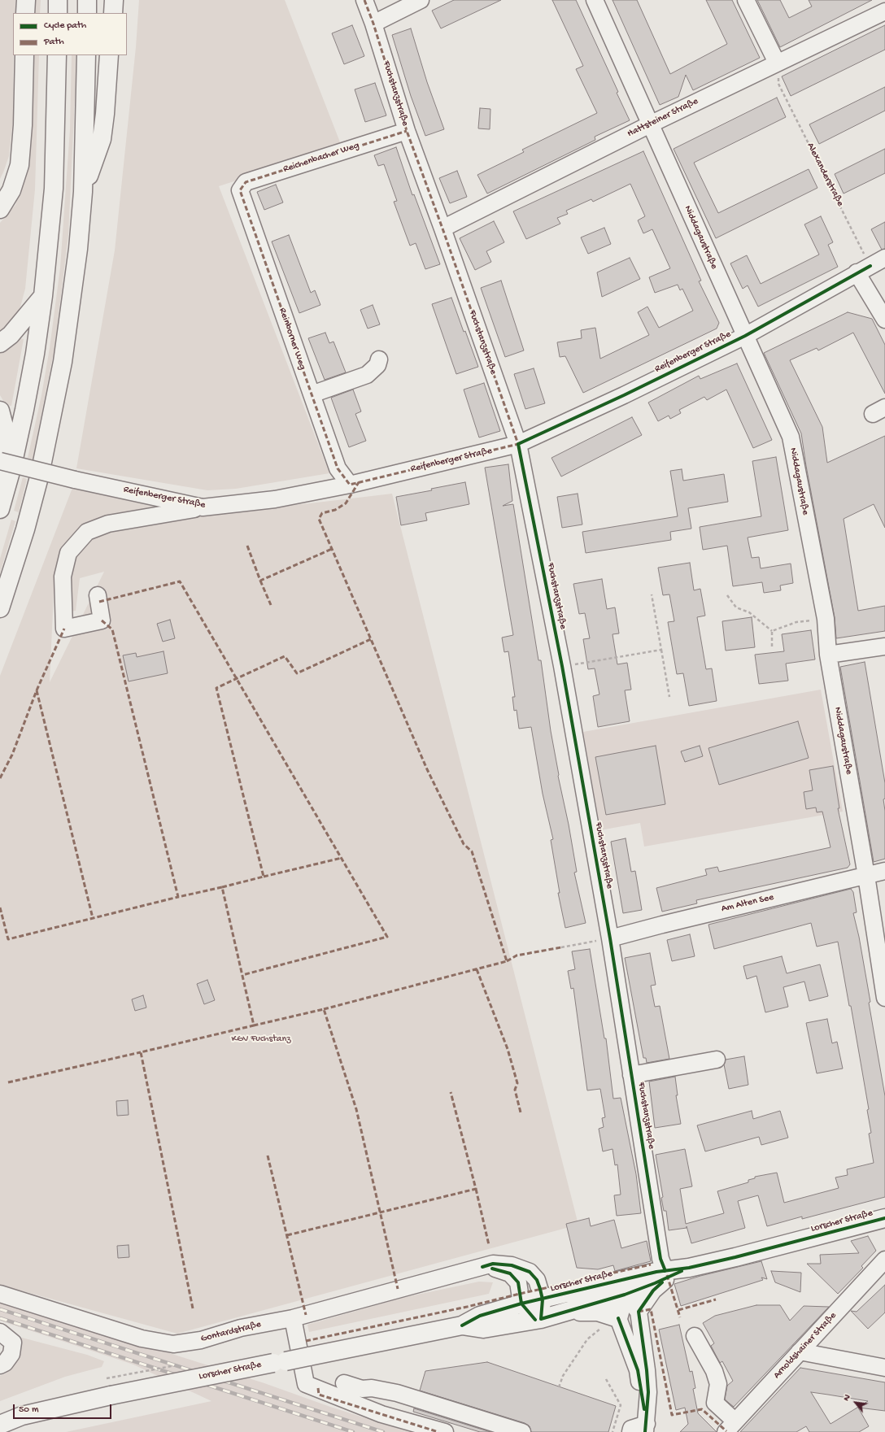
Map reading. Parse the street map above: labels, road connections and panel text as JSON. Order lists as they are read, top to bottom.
{
  "streets": {
    "main road": ["Lorscher Straße"],
    "street": [
      "Fuchstanzstraße",
      "Hattsteiner Straße",
      "Reichenbacher Weg",
      "Niddagaustraße",
      "Reinborner Weg",
      "Reifenberger Straße",
      "Am Alten See",
      "Gontardstraße",
      "Arnoldshainer Straße"
    ],
    "path": ["Alexanderstraße"]
  },
  "crossings": [
    ["Fuchstanzstraße", "Hattsteiner Straße"],
    ["Fuchstanzstraße", "Reichenbacher Weg"],
    ["Fuchstanzstraße", "Reifenberger Straße"],
    ["Fuchstanzstraße", "Am Alten See"],
    ["Fuchstanzstraße", "Lorscher Straße"],
    ["Hattsteiner Straße", "Niddagaustraße"],
    ["Reichenbacher Weg", "Reinborner Weg"],
    ["Alexanderstraße", "Reifenberger Straße"],
    ["Niddagaustraße", "Reifenberger Straße"],
    ["Niddagaustraße", "Am Alten See"],
    ["Reinborner Weg", "Reifenberger Straße"],
    ["Lorscher Straße", "Gontardstraße"]
  ],
  "parks": ["KGV Fuchstanz"],
  "legend": ["Cycle path", "Path"],
  "scale_bar": "50 m",
  "north": "top left"
}
